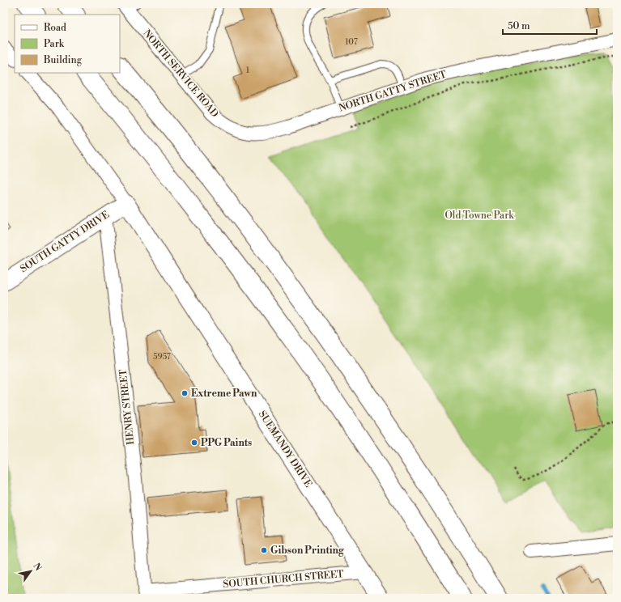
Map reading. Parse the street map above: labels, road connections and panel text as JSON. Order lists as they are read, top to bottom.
{
  "streets": {
    "street": [
      "NORTH SERVICE ROAD",
      "NORTH GATTY STREET",
      "SOUTH GATTY DRIVE",
      "HENRY STREET",
      "SUEMANDY DRIVE",
      "SOUTH CHURCH STREET"
    ]
  },
  "crossings": [
    ["NORTH SERVICE ROAD", "NORTH GATTY STREET"],
    ["SOUTH GATTY DRIVE", "HENRY STREET"],
    ["SOUTH GATTY DRIVE", "SUEMANDY DRIVE"],
    ["HENRY STREET", "SOUTH CHURCH STREET"],
    ["SUEMANDY DRIVE", "SOUTH CHURCH STREET"]
  ],
  "parks": ["Old Towne Park"],
  "places": ["Extreme Pawn", "PPG Paints", "Gibson Printing"],
  "house_numbers": ["107", "1", "5957"],
  "legend": ["Road", "Park", "Building"],
  "scale_bar": "50 m",
  "north": "top right"
}
